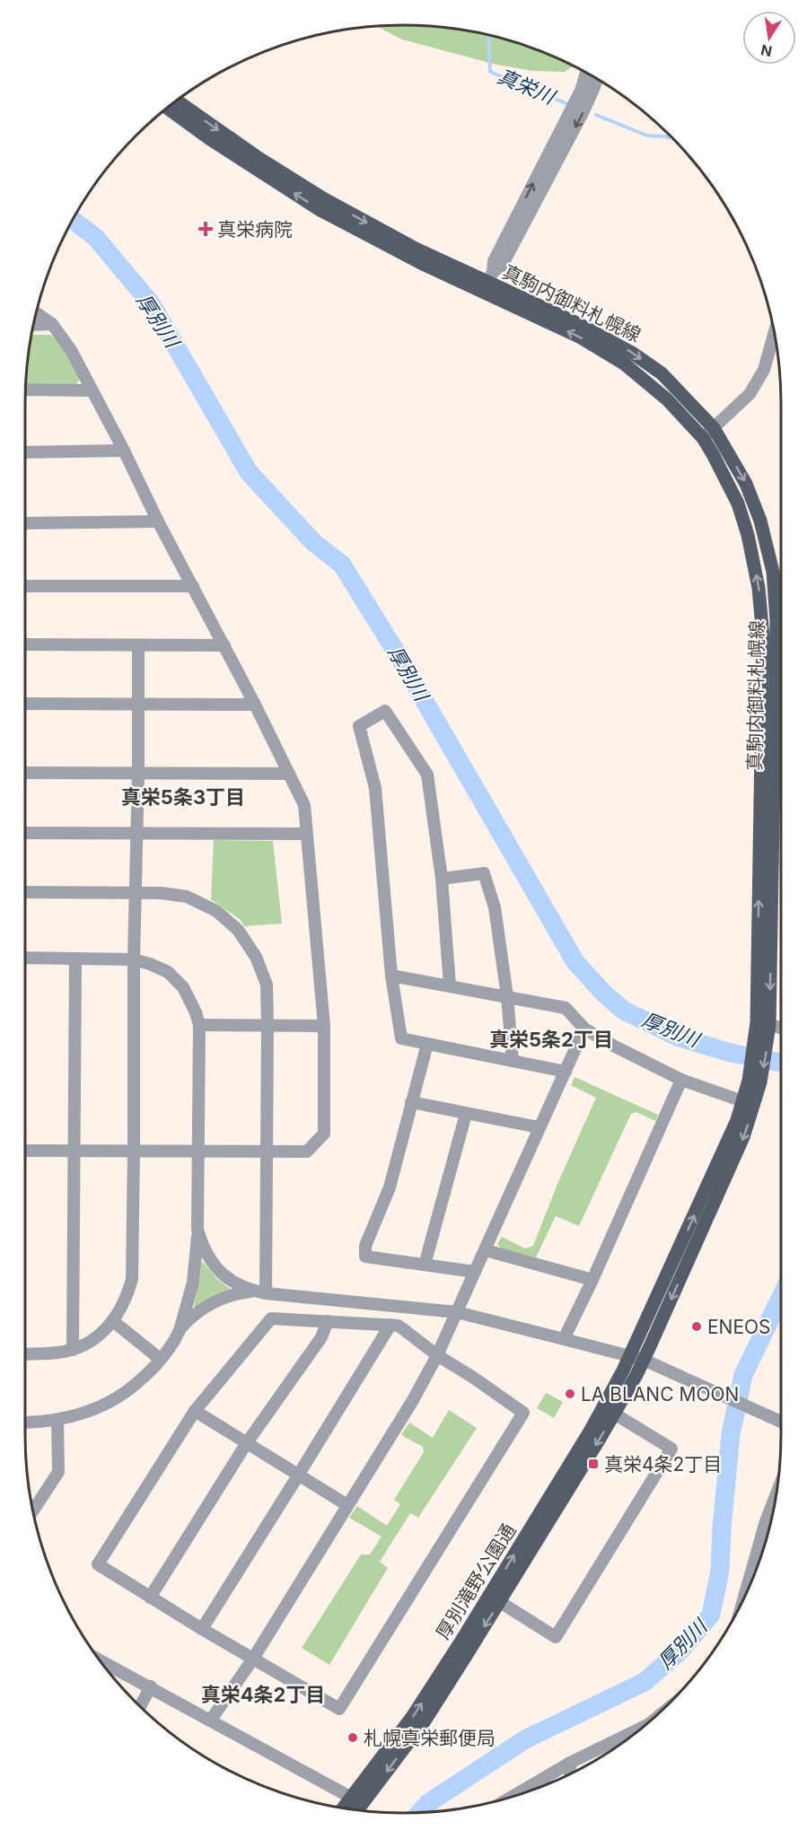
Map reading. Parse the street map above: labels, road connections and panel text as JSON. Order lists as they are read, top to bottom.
{
  "streets": {
    "main road": ["真駒内御料札幌線", "厚別滝野公園通"]
  },
  "crossings": [
    ["真駒内御料札幌線", "厚別滝野公園通"]
  ],
  "districts": ["真栄5条3丁目", "真栄5条2丁目", "真栄4条2丁目"],
  "water": ["真栄川", "厚別川"],
  "places": {
    "health": ["真栄病院"],
    "other": ["ENEOS", "LA BLANC MOON", "札幌真栄郵便局"],
    "transit": ["真栄4条2丁目"]
  },
  "north": "bottom"
}
